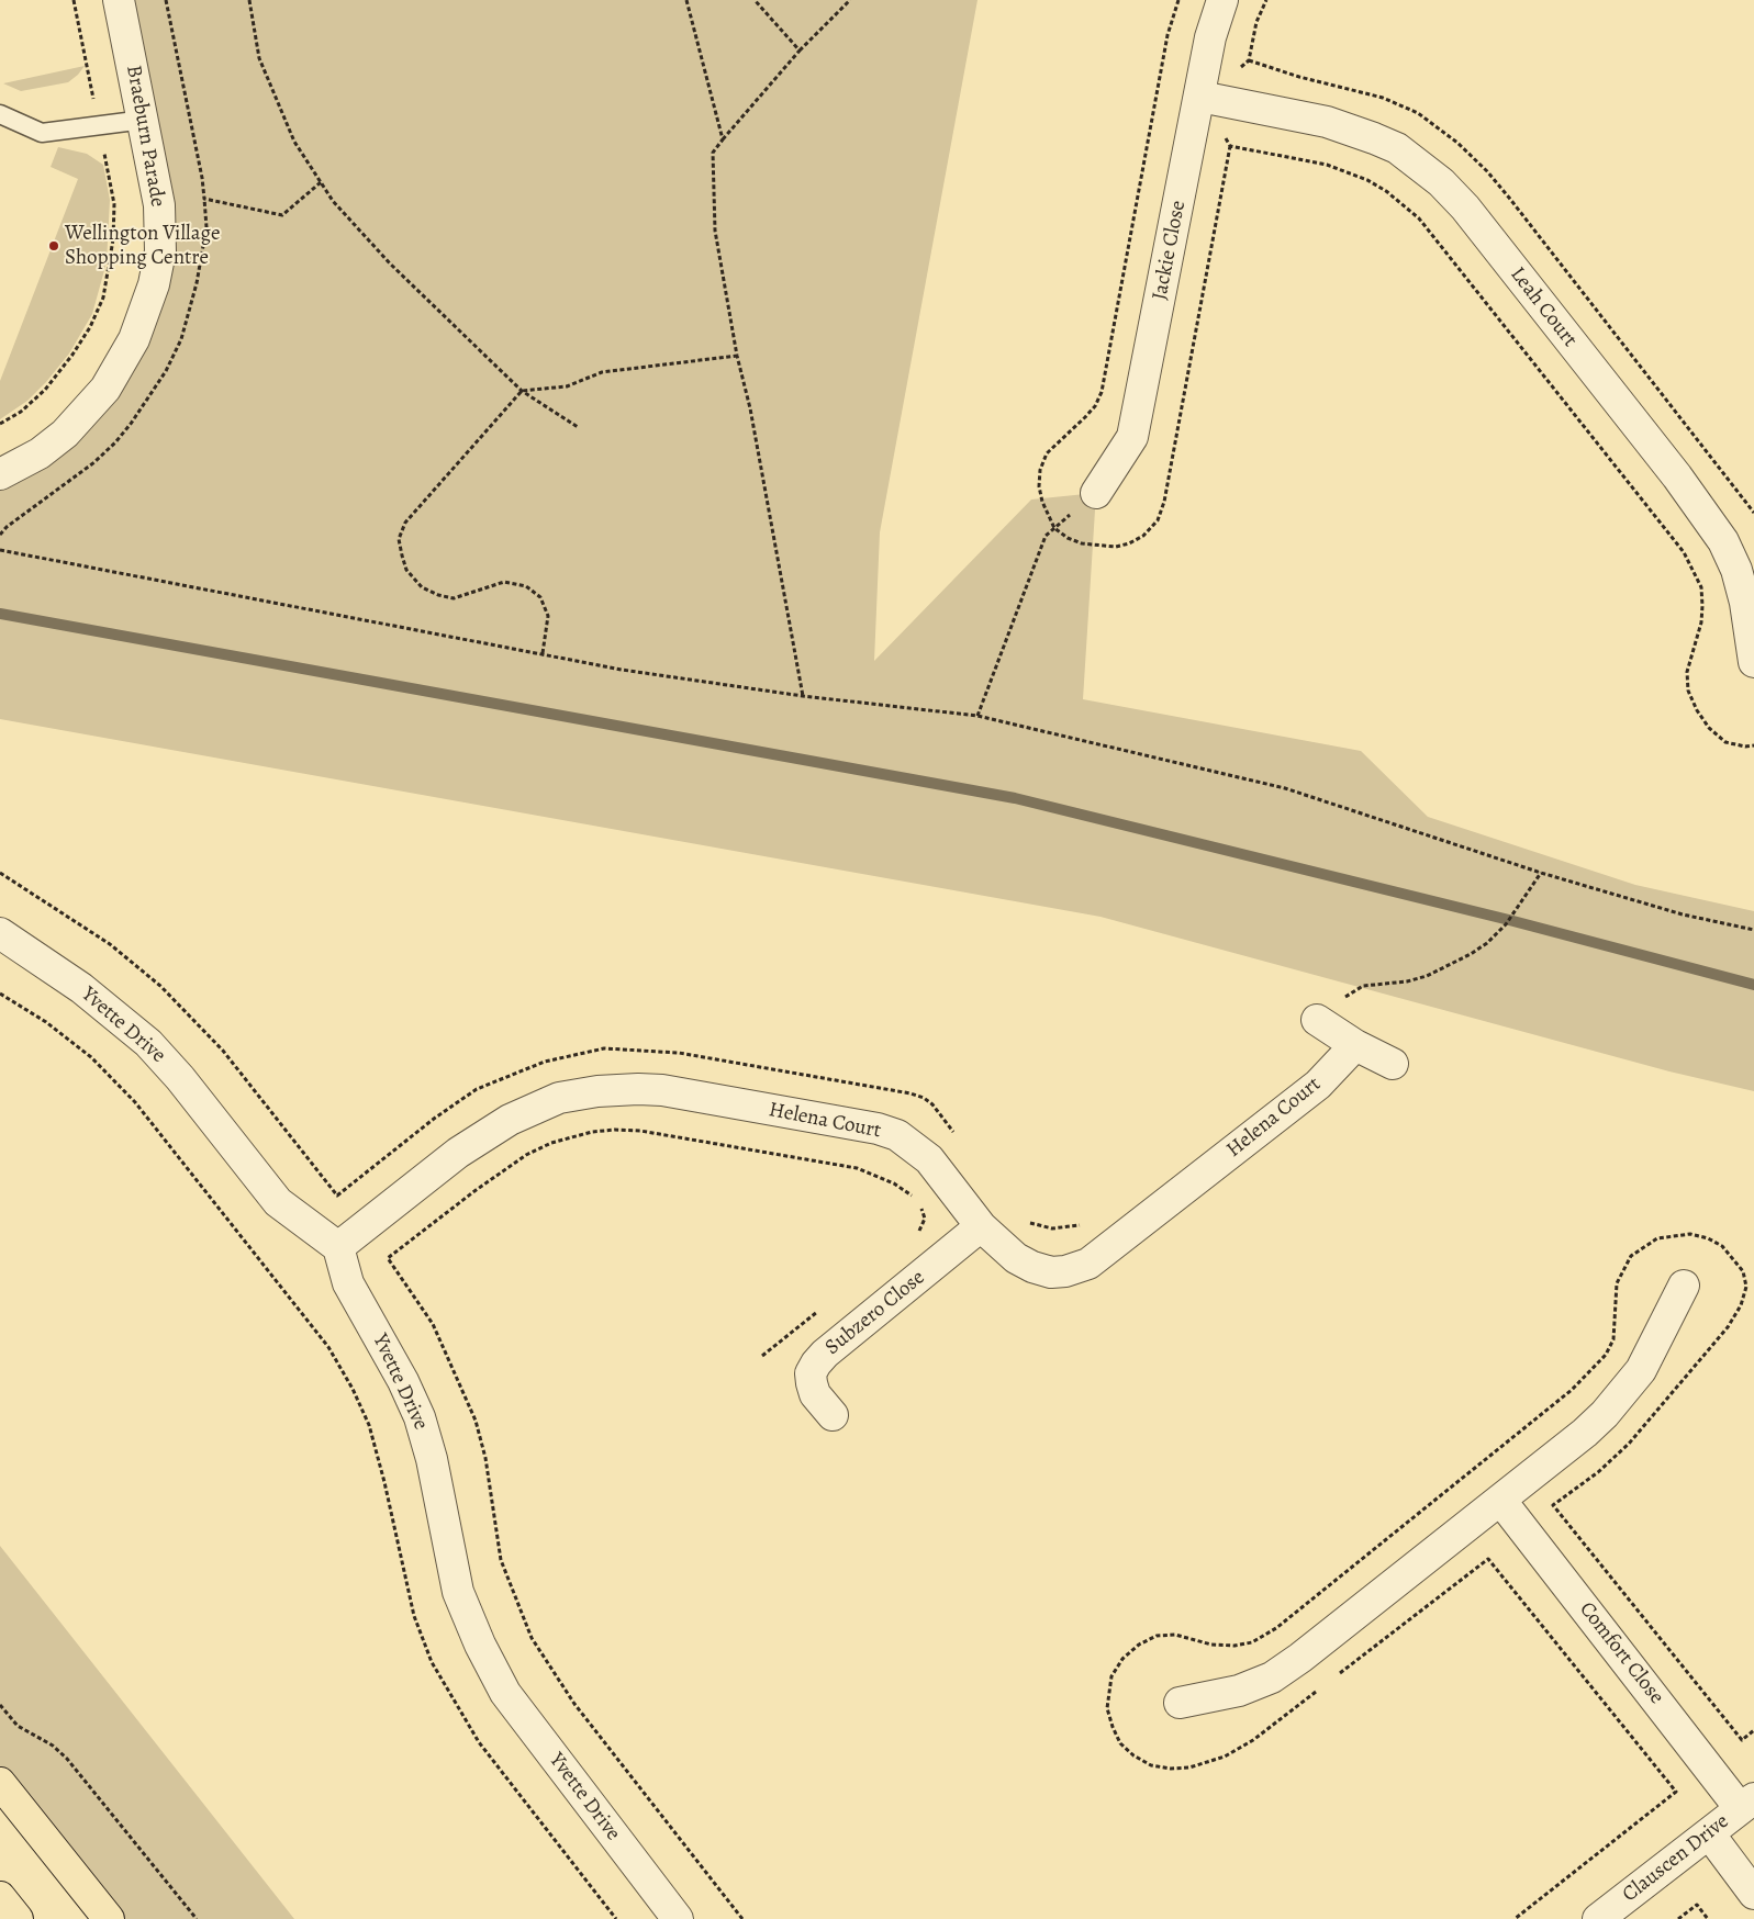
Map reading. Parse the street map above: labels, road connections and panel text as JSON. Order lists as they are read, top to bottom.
{
  "streets": {
    "street": [
      "Braeburn Parade",
      "Jackie Close",
      "Leah Court",
      "Yvette Drive",
      "Helena Court",
      "Subzero Close",
      "Comfort Close",
      "Clauscen Drive"
    ]
  },
  "crossings": [
    ["Jackie Close", "Leah Court"],
    ["Yvette Drive", "Helena Court"],
    ["Helena Court", "Subzero Close"],
    ["Comfort Close", "Clauscen Drive"]
  ],
  "places": ["Wellington Village Shopping Centre"]
}
